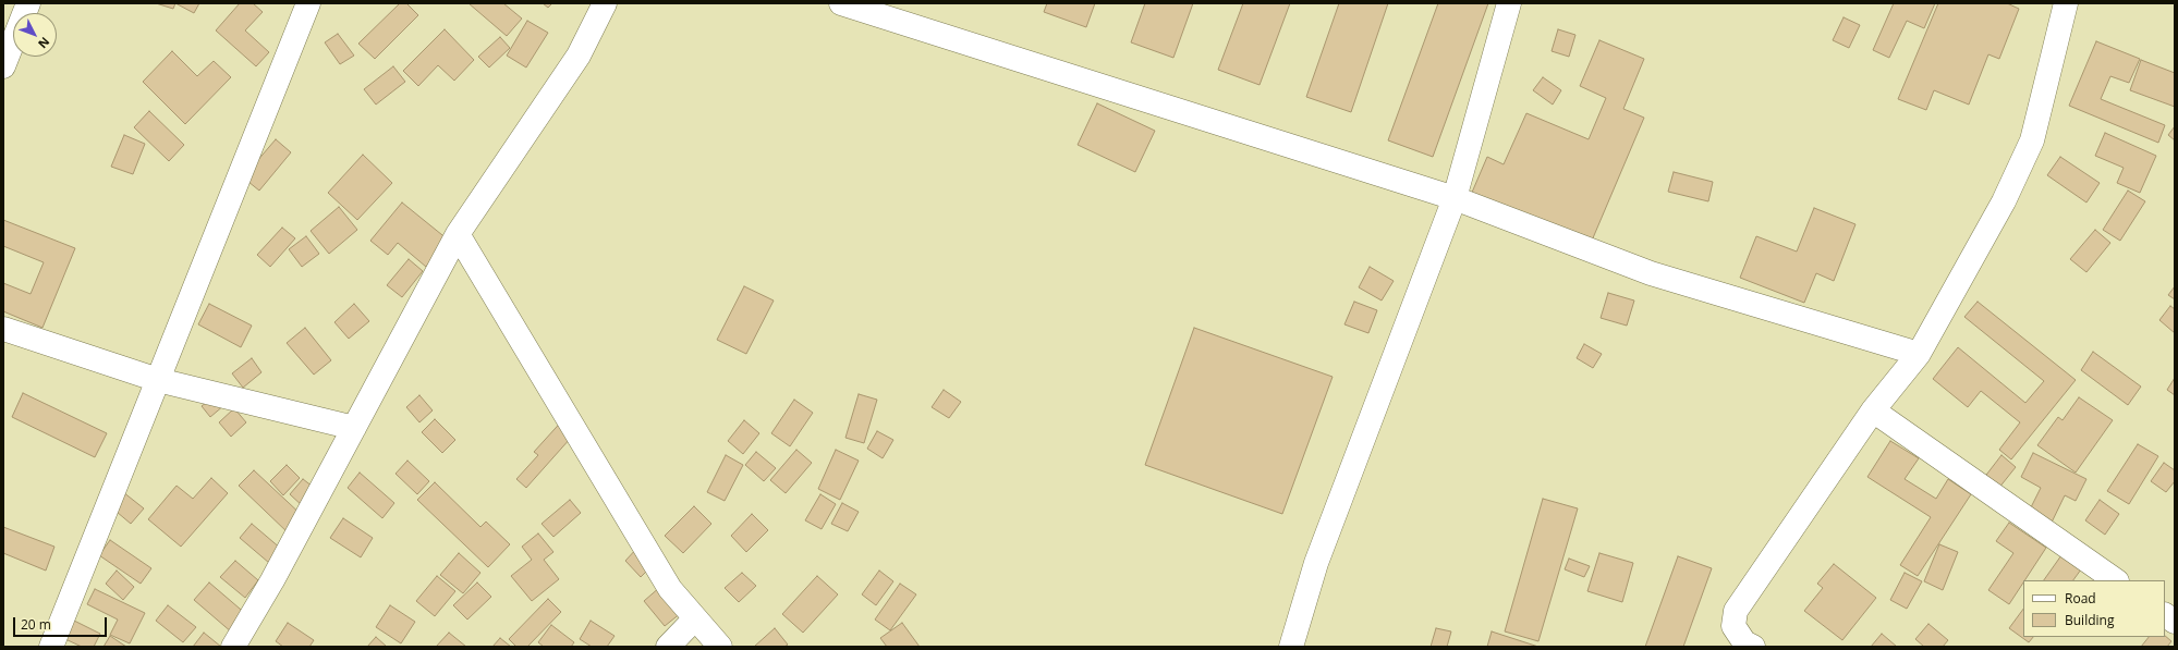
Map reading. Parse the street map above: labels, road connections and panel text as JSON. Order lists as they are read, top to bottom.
{
  "legend": ["Road", "Building"],
  "scale_bar": "20 m",
  "north": "bottom right"
}
